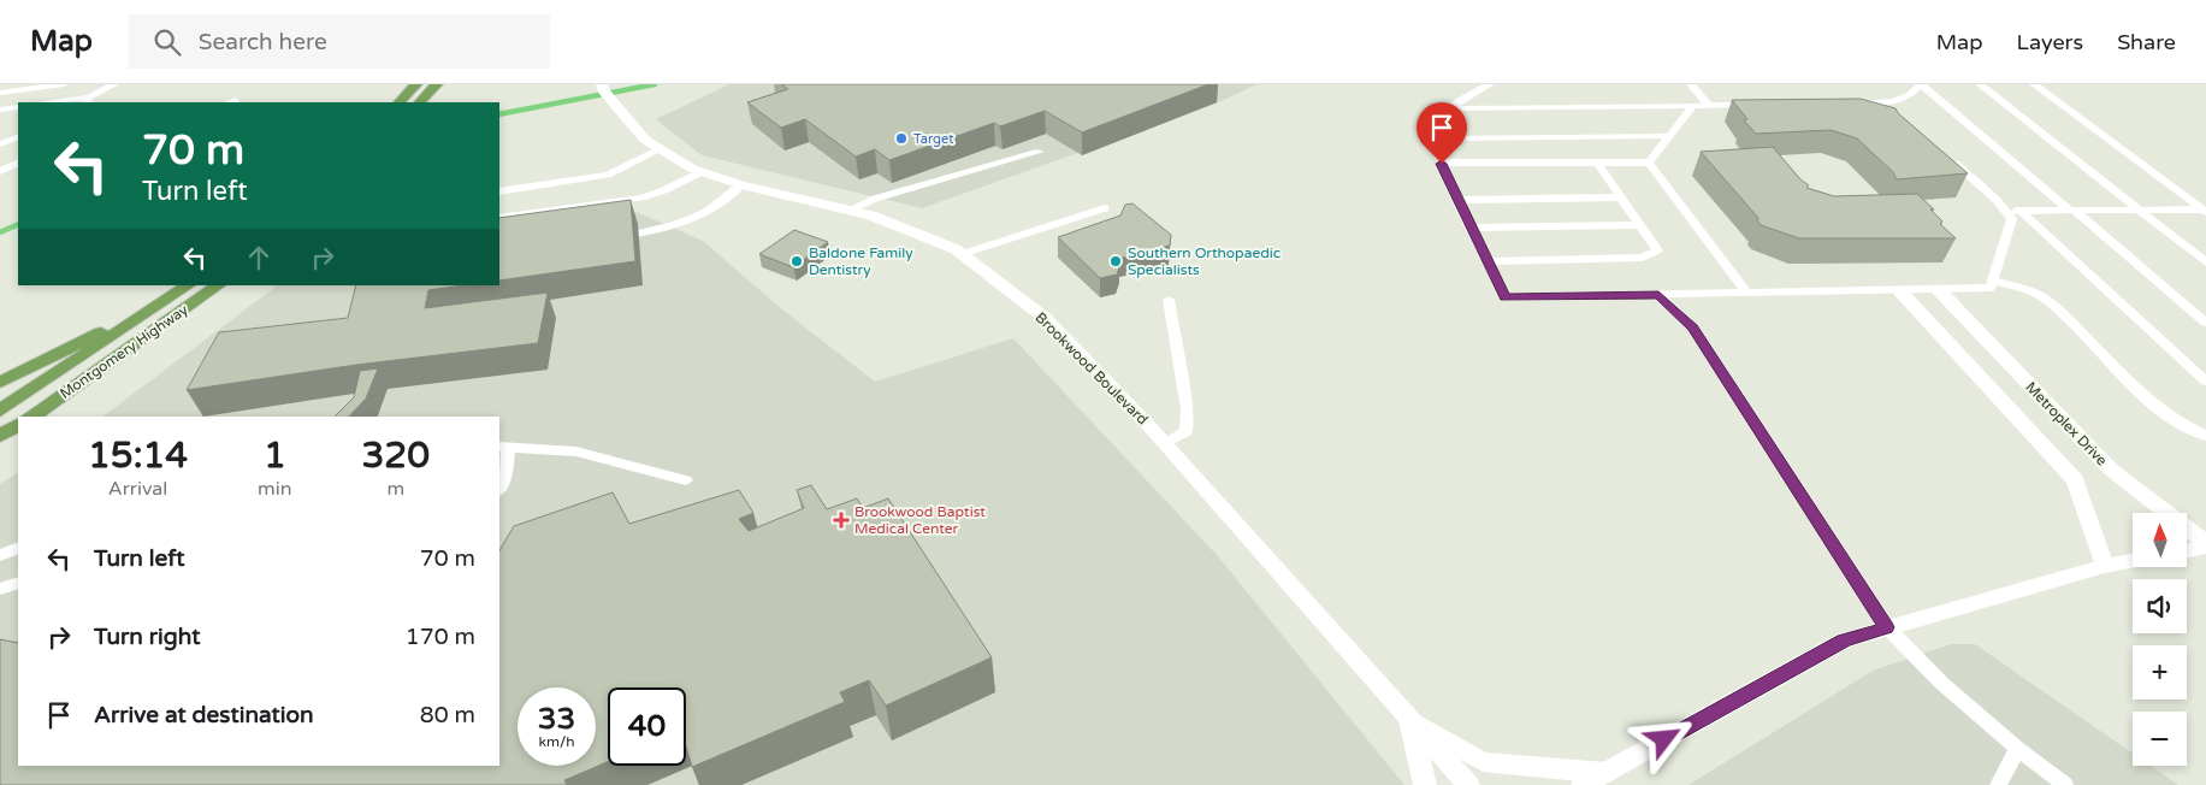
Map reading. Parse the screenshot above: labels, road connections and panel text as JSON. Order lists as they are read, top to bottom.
{
  "streets": {
    "main road": ["Montgomery Highway"],
    "street": ["Brookwood Boulevard", "Metroplex Drive"]
  },
  "places": {
    "other": ["Target", "Baldone Family Dentistry", "Southern Orthopaedic Specialists"],
    "health": ["Brookwood Baptist Medical Center"]
  },
  "north": "top",
  "page": {
    "header": "Map",
    "search": "Search here",
    "nav": ["Map", "Layers", "Share"],
    "turn": ["70 m", "Turn left"],
    "eta": [
      "15:14",
      "Arrival",
      "1",
      "min",
      "320",
      "m"
    ],
    "map_buttons": ["+", "−"],
    "list": [
      {
        "name": "Turn left",
        "value": "70 m"
      },
      {
        "name": "Turn right",
        "value": "170 m"
      },
      {
        "name": "Arrive at destination",
        "value": "80 m"
      }
    ],
    "speed": "33 km/h",
    "limit": "40"
  }
}
